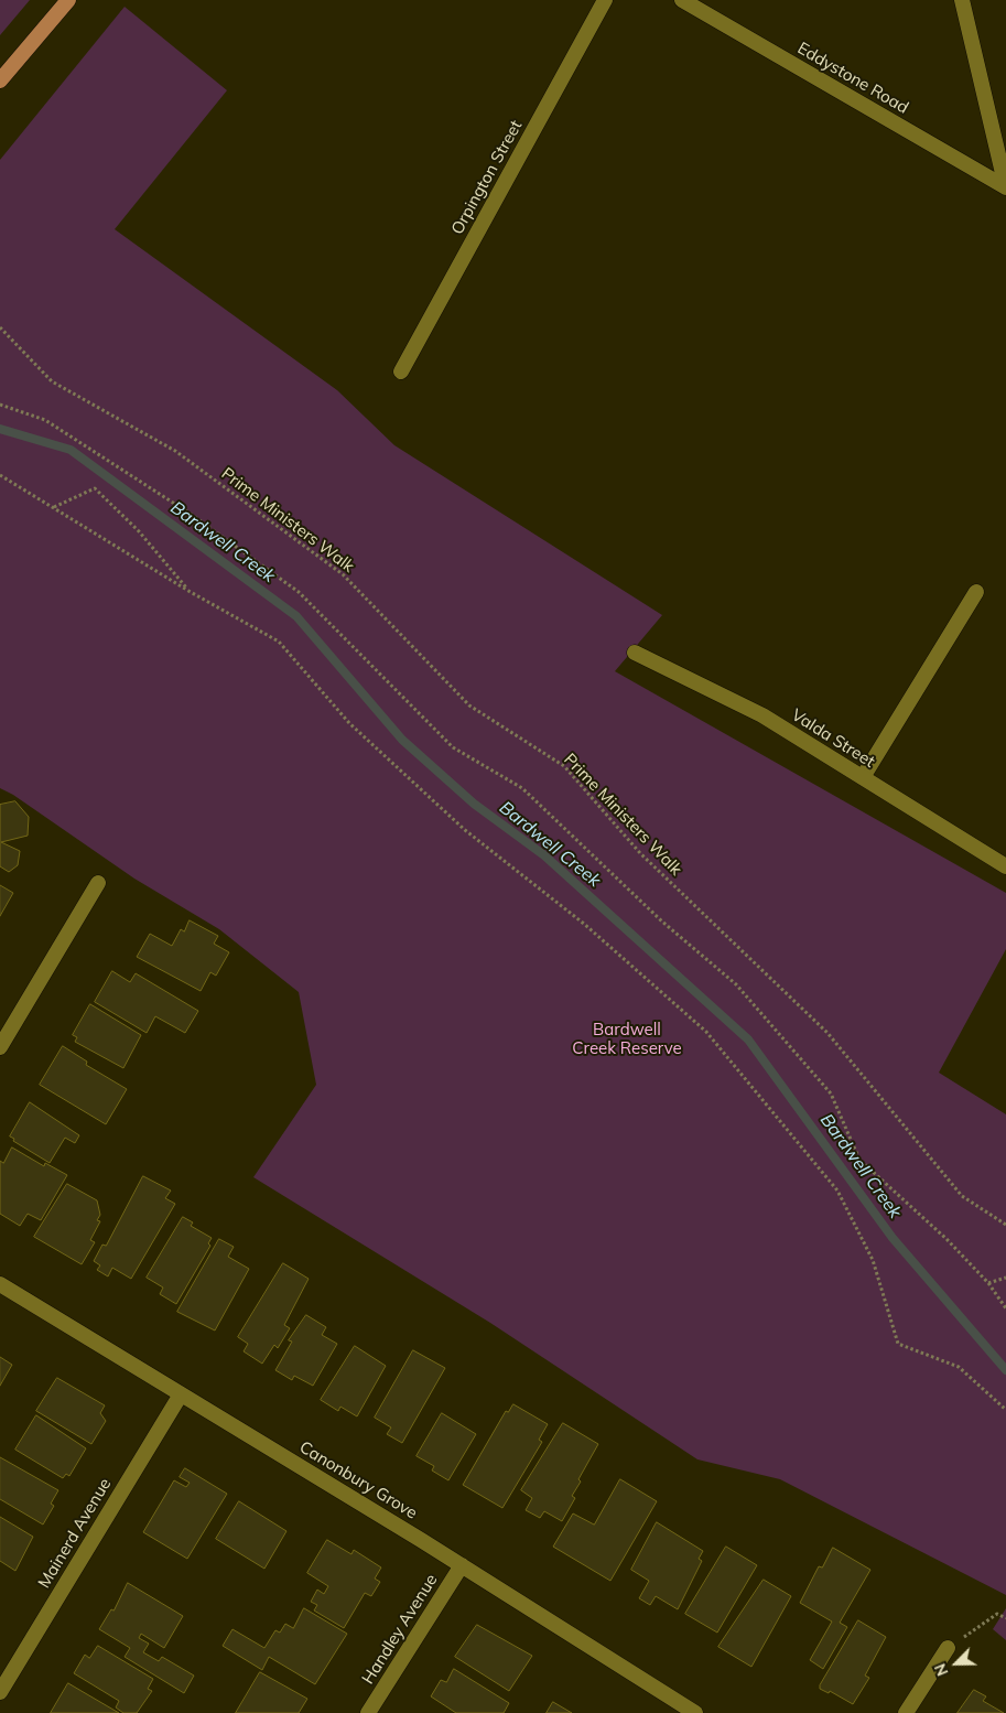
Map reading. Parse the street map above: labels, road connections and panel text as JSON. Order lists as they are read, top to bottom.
{
  "streets": {
    "street": [
      "Eddystone Road",
      "Orpington Street",
      "Valda Street",
      "Canonbury Grove",
      "Mainerd Avenue",
      "Handley Avenue"
    ],
    "path": ["Prime Ministers Walk"]
  },
  "crossings": [
    ["Canonbury Grove", "Mainerd Avenue"],
    ["Canonbury Grove", "Handley Avenue"]
  ],
  "water": ["Bardwell Creek"],
  "parks": ["Bardwell Creek Reserve"],
  "north": "bottom left"
}
